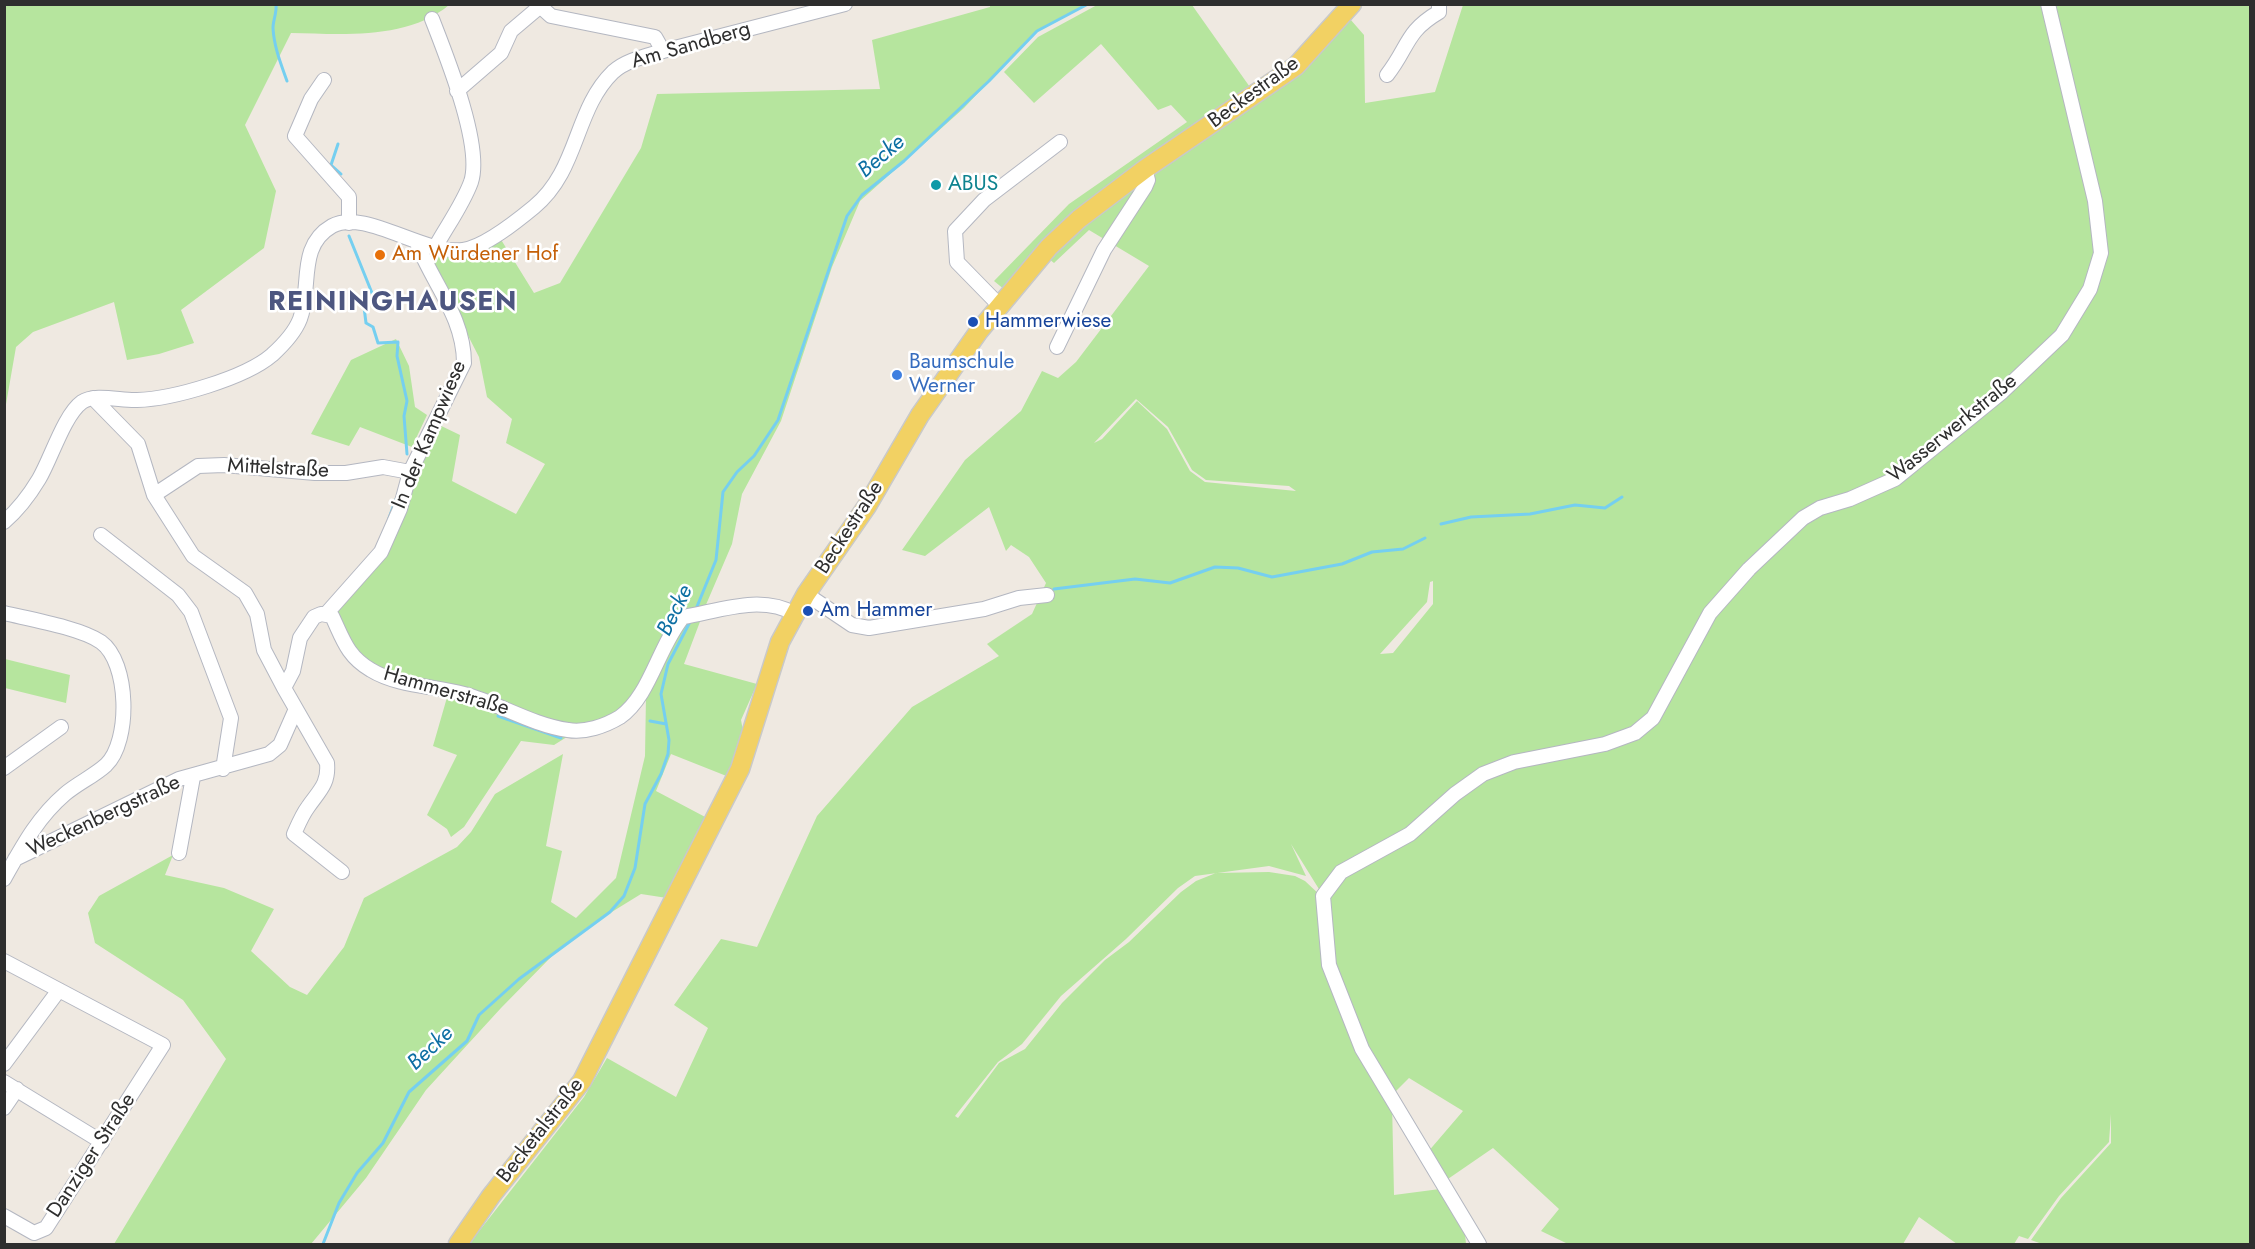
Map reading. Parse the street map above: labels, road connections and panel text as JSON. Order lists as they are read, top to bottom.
{
  "streets": {
    "main road": ["Beckestraße", "Becketalstraße"],
    "street": [
      "Am Sandberg",
      "Wasserwerkstraße",
      "In der Kampwiese",
      "Mittelstraße",
      "Hammerstraße",
      "Weckenbergstraße",
      "Danziger Straße"
    ]
  },
  "crossings": [
    ["Am Sandberg", "In der Kampwiese"],
    ["Beckestraße", "Hammerstraße"],
    ["Beckestraße", "Becketalstraße"],
    ["In der Kampwiese", "Mittelstraße"],
    ["In der Kampwiese", "Hammerstraße"]
  ],
  "districts": ["REININGHAUSEN"],
  "water": ["Becke"],
  "places": [
    "ABUS",
    "Am Würdener Hof",
    "Hammerwiese",
    "Baumschule Werner",
    "Am Hammer"
  ]
}
